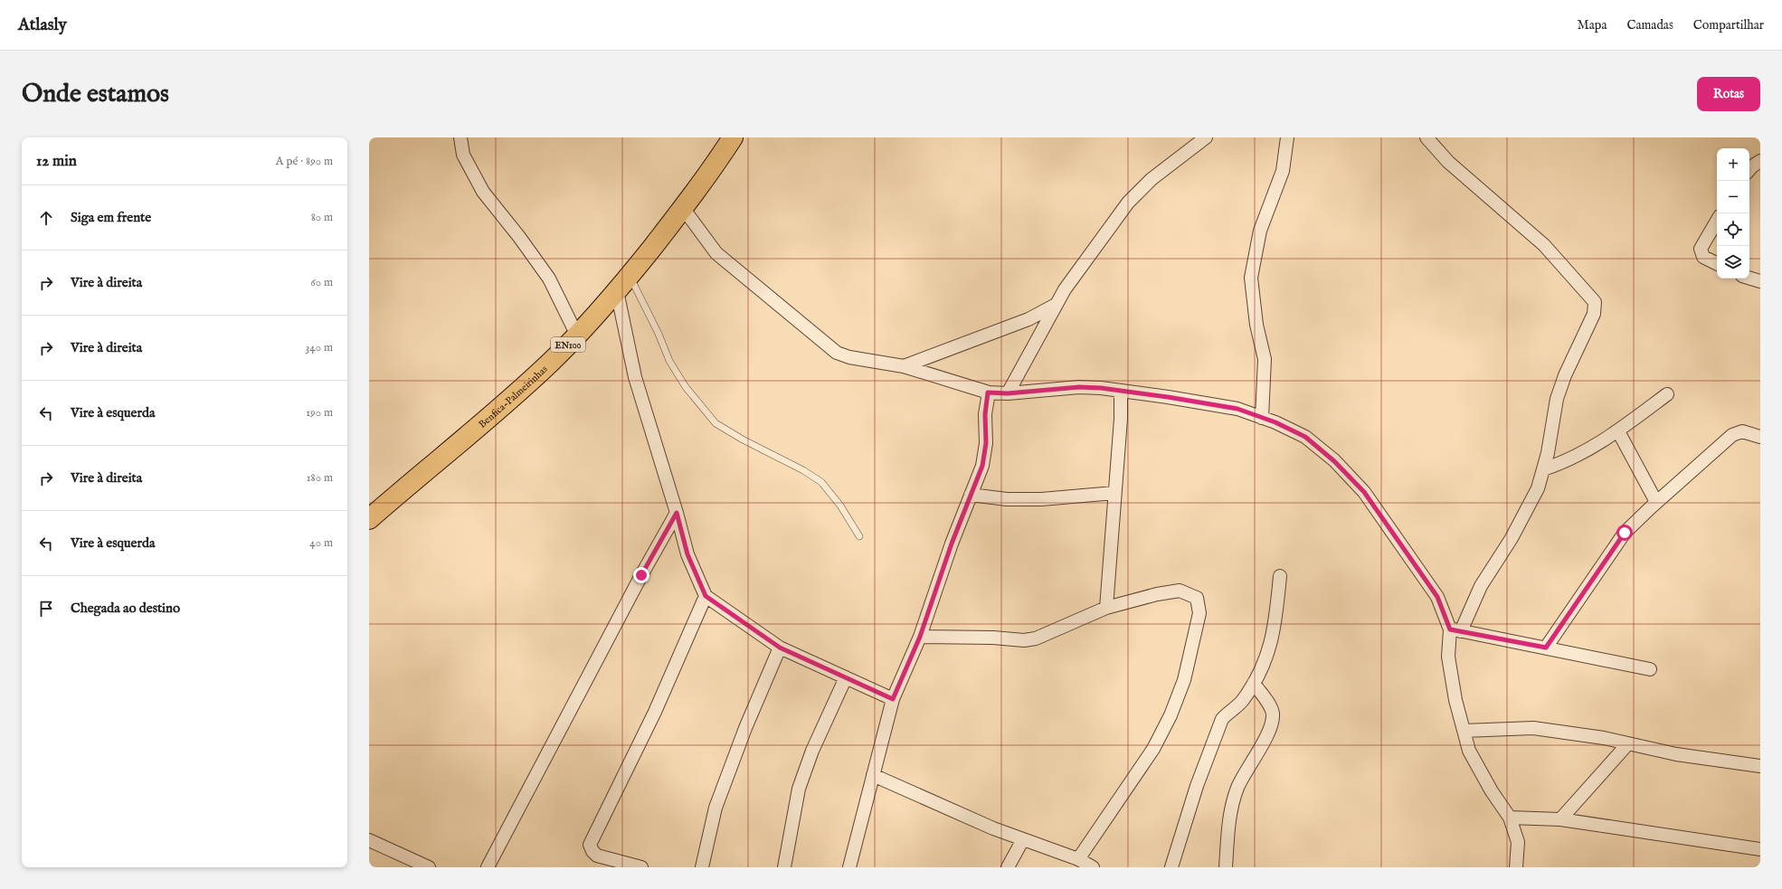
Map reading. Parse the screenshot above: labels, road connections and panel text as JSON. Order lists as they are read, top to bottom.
{
  "streets": {
    "main road": ["EN100", "Benfica-Palmeirinhas"]
  },
  "page": {
    "header": "Atlasly",
    "nav": ["Mapa", "Camadas", "Compartilhar"],
    "buttons": "Rotas",
    "title": "Onde estamos",
    "heading": ["12 min", "A pé · 890 m"],
    "map_buttons": ["+", "−"],
    "list": [
      ["Siga em frente", "80 m"],
      ["Vire à direita", "60 m"],
      ["Vire à direita", "340 m"],
      ["Vire à esquerda", "190 m"],
      ["Vire à direita", "180 m"],
      ["Vire à esquerda", "40 m"],
      "Chegada ao destino"
    ]
  }
}
